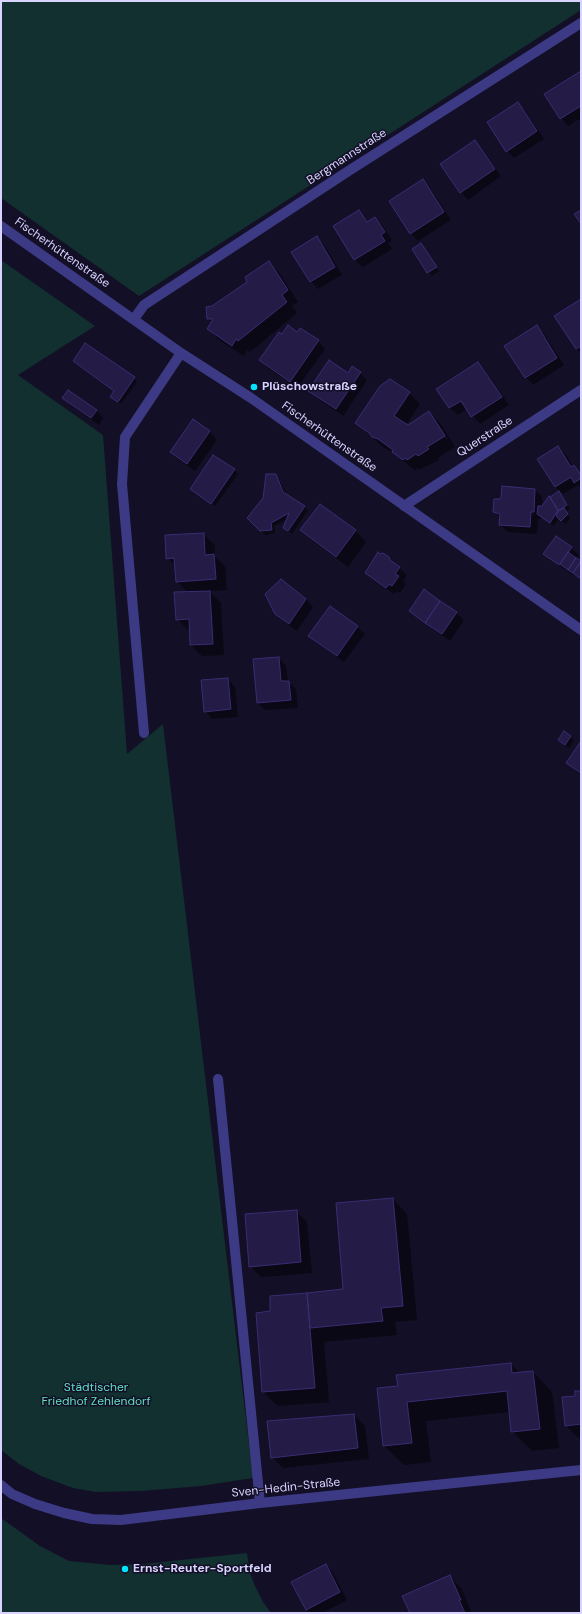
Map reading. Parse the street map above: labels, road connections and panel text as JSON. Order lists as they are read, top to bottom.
{
  "streets": {
    "street": [
      "Bergmannstraße",
      "Fischerhüttenstraße",
      "Querstraße",
      "Sven-Hedin-Straße"
    ]
  },
  "crossings": [
    ["Bergmannstraße", "Fischerhüttenstraße"],
    ["Fischerhüttenstraße", "Querstraße"]
  ],
  "parks": ["Städtischer Friedhof Zehlendorf"],
  "places": ["Plüschowstraße", "Ernst-Reuter-Sportfeld"]
}
